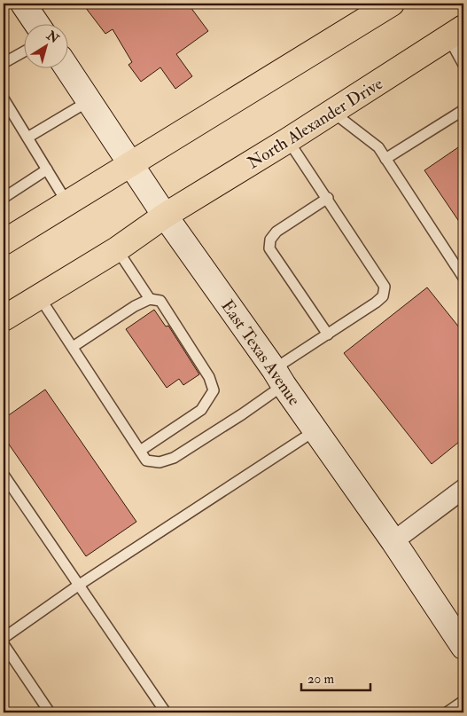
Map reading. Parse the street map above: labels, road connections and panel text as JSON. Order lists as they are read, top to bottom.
{
  "streets": {
    "main road": ["North Alexander Drive"],
    "street": ["East Texas Avenue"]
  },
  "crossings": [
    ["North Alexander Drive", "East Texas Avenue"]
  ],
  "scale_bar": "20 m",
  "north": "top right"
}
